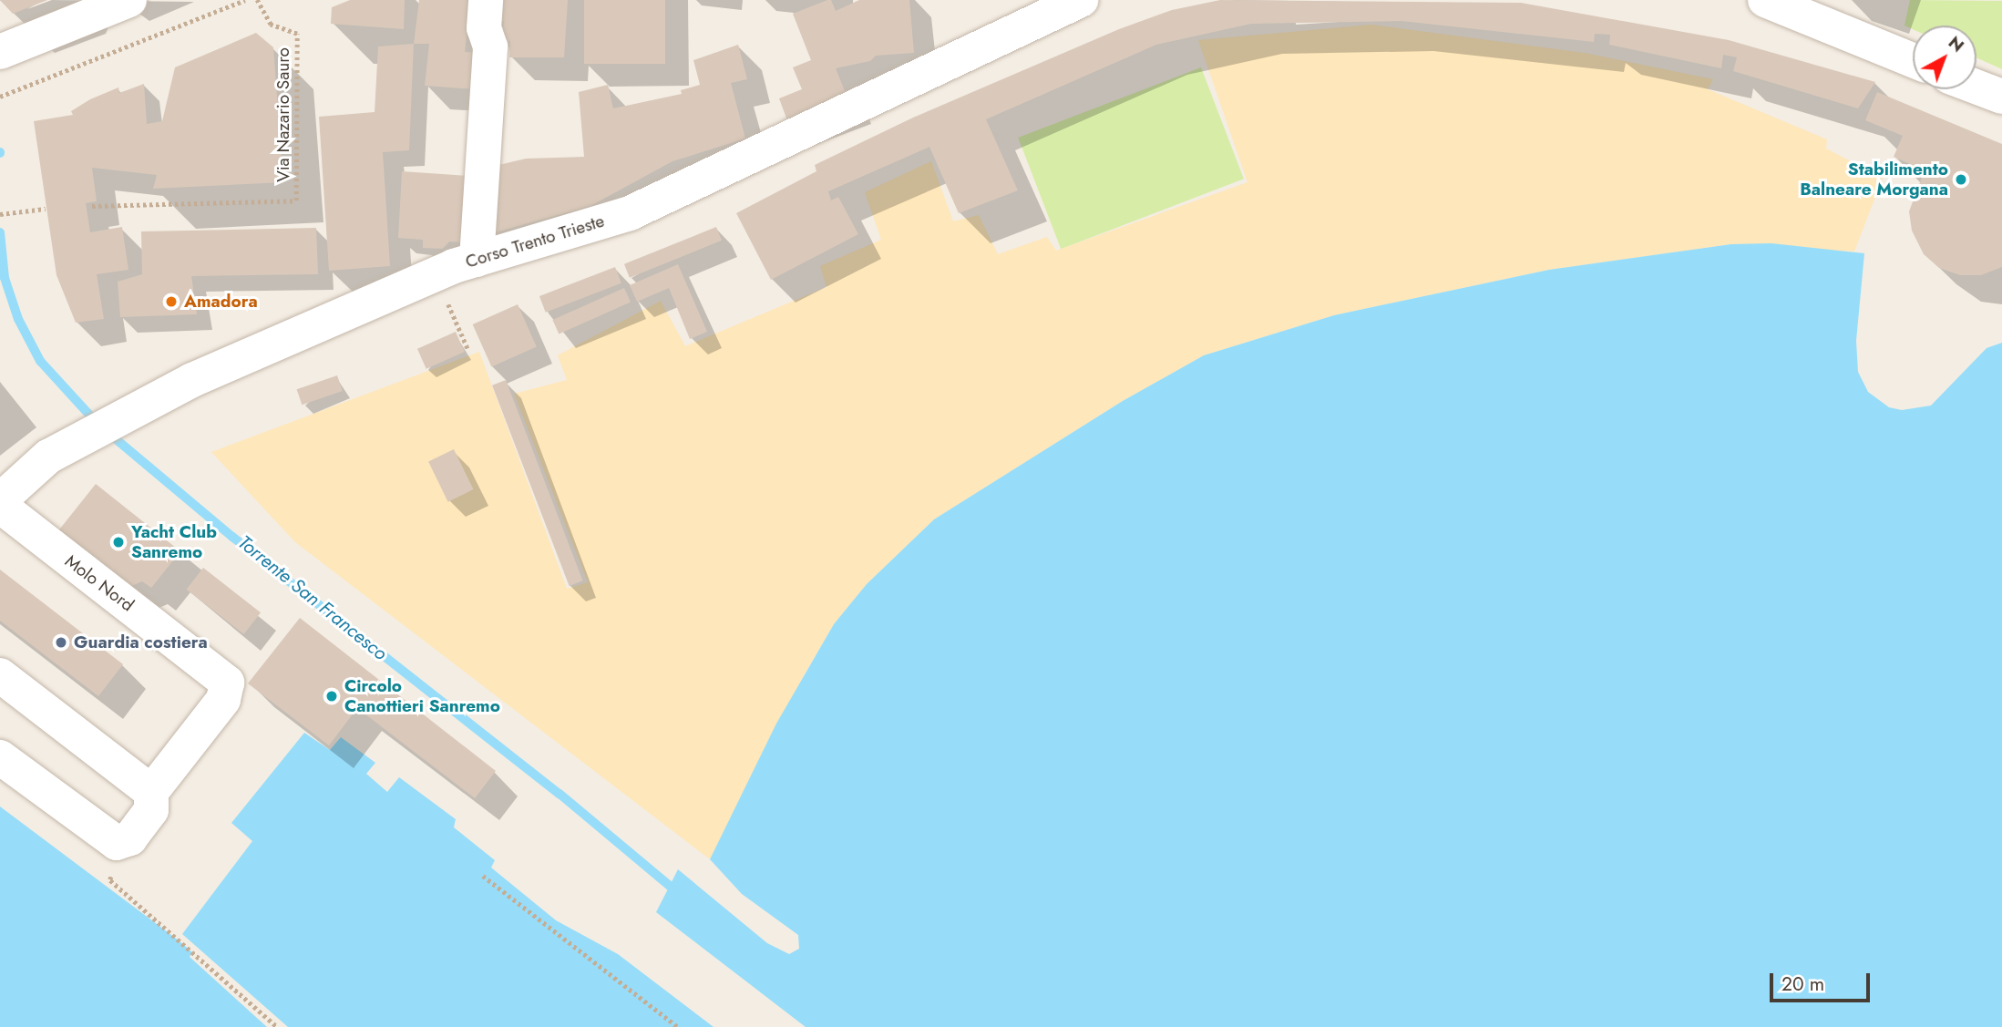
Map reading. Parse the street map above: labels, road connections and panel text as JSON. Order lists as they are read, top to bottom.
{
  "streets": {
    "street": ["Corso Trento Trieste", "Molo Nord"],
    "path": ["Via Nazario Sauro"]
  },
  "crossings": [
    ["Corso Trento Trieste", "Molo Nord"]
  ],
  "water": ["Torrente San Francesco"],
  "places": [
    "Stabilimento Balneare Morgana",
    "Amadora",
    "Yacht Club Sanremo",
    "Guardia costiera",
    "Circolo Canottieri Sanremo"
  ],
  "scale_bar": "20 m",
  "north": "top right"
}
